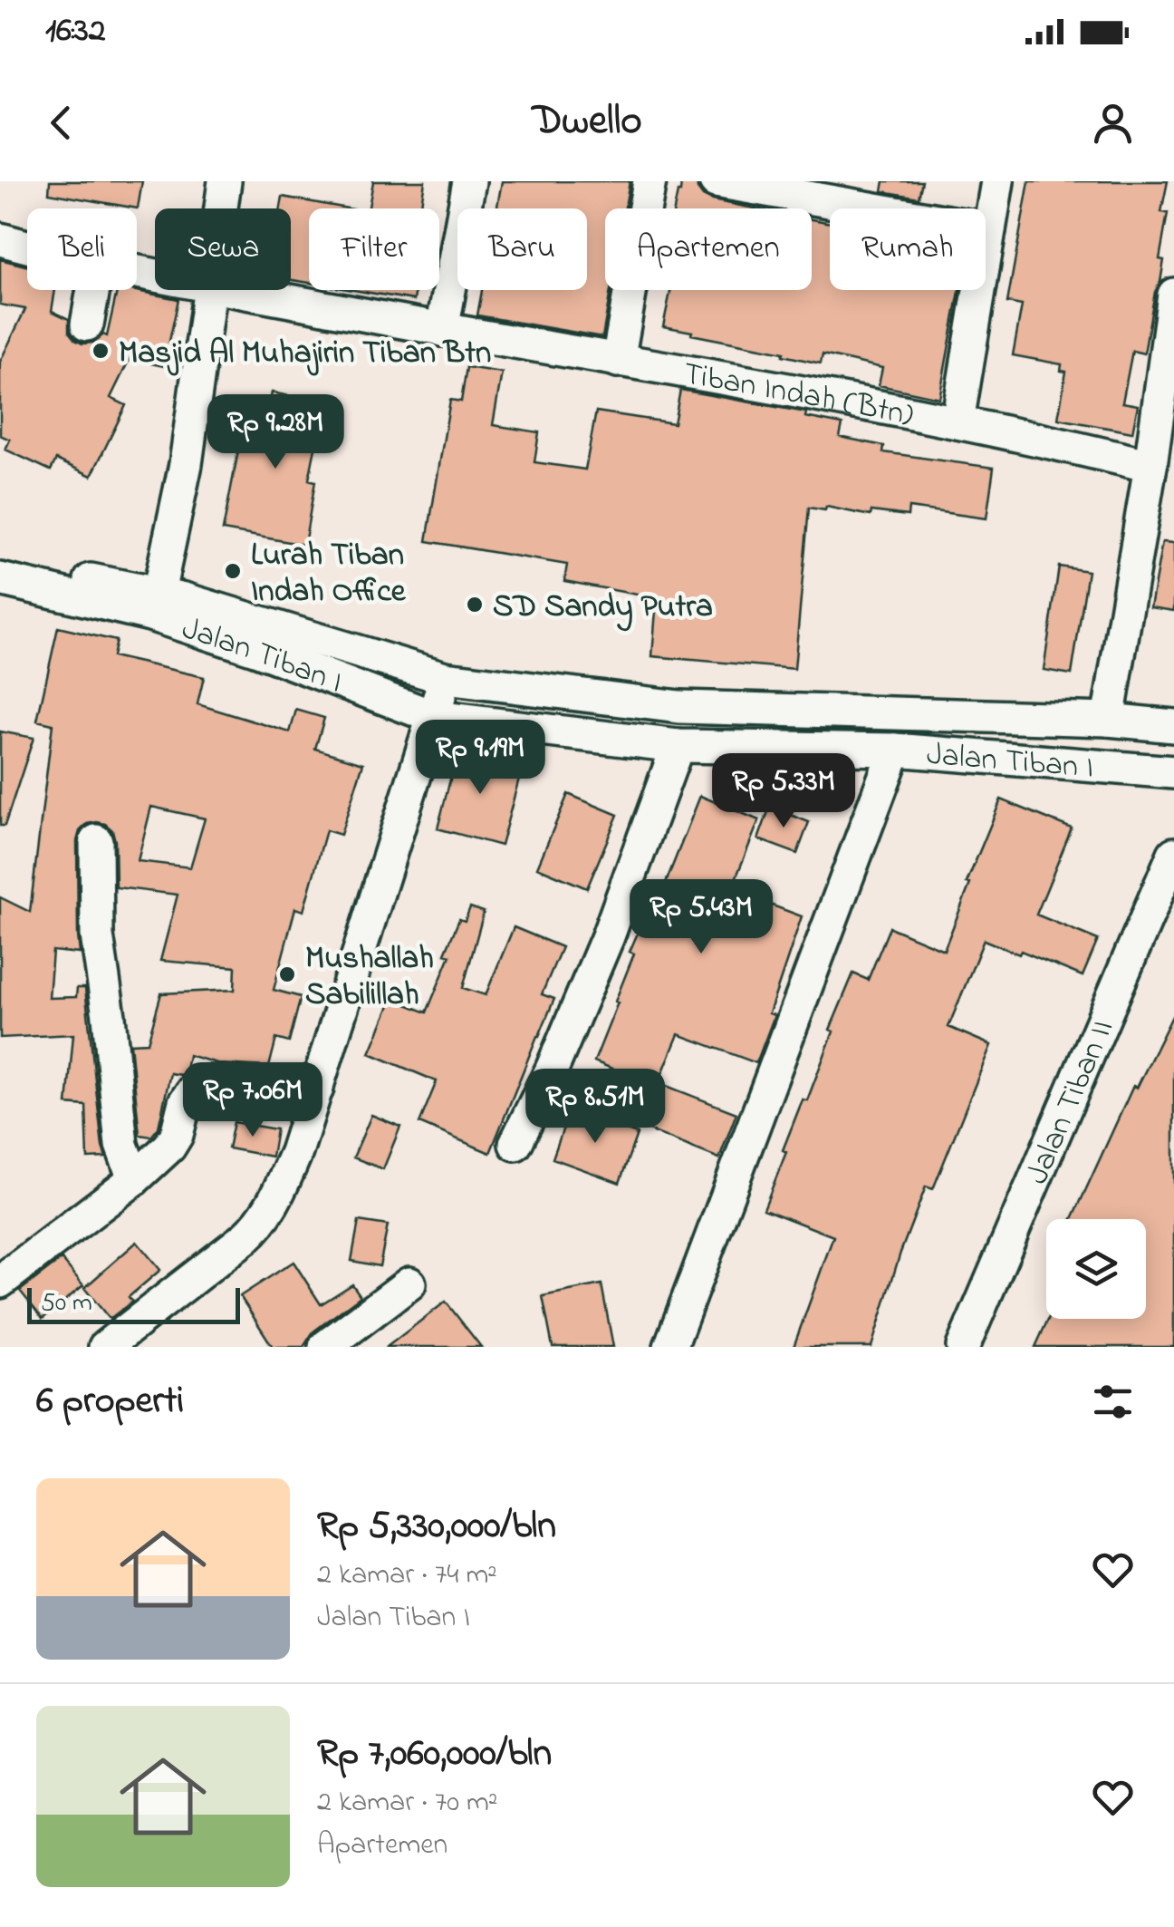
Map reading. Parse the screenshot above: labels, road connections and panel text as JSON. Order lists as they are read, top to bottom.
{
  "streets": {
    "street": ["Tiban Indah (Btn)", "Jalan Tiban I", "Jalan Tiban II"]
  },
  "places": [
    "Masjid Al Muhajirin Tiban Btn",
    "Lurah Tiban Indah Office",
    "SD Sandy Putra",
    "Mushallah Sabilillah"
  ],
  "scale_bar": "50 m",
  "page": {
    "status": "16:32",
    "header": "Dwello",
    "chip": [
      "Beli",
      "Sewa",
      "Filter",
      "Baru",
      "Apartemen",
      "Rumah"
    ],
    "price": [
      "Rp 9.28M",
      "Rp 9.19M",
      "Rp 5.33M",
      "Rp 5.43M",
      "Rp 7.06M",
      "Rp 8.51M"
    ],
    "scale": "50 m",
    "heading": "6 properti",
    "list": [
      {
        "name": "Rp 5,330,000/bln",
        "note": "2 kamar · 74 m² · Jalan Tiban I"
      },
      {
        "name": "Rp 7,060,000/bln",
        "note": "2 kamar · 70 m² · Apartemen"
      }
    ]
  }
}
